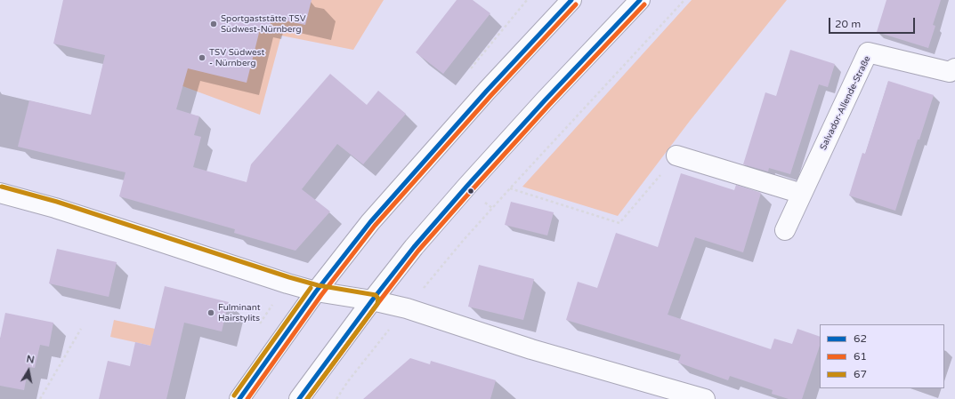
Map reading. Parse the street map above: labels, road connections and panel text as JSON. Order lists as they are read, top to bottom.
{
  "streets": {
    "street": ["Salvador-Allende-Straße"]
  },
  "places": ["Sportgaststätte TSV Südwest-Nürnberg", "TSV Südwest - Nürnberg", "Fulminant Hairstylits"],
  "lines": ["transit line 62", "transit line 61", "transit line 67"],
  "legend": ["62", "61", "67"],
  "scale_bar": "20 m",
  "north": "top"
}
